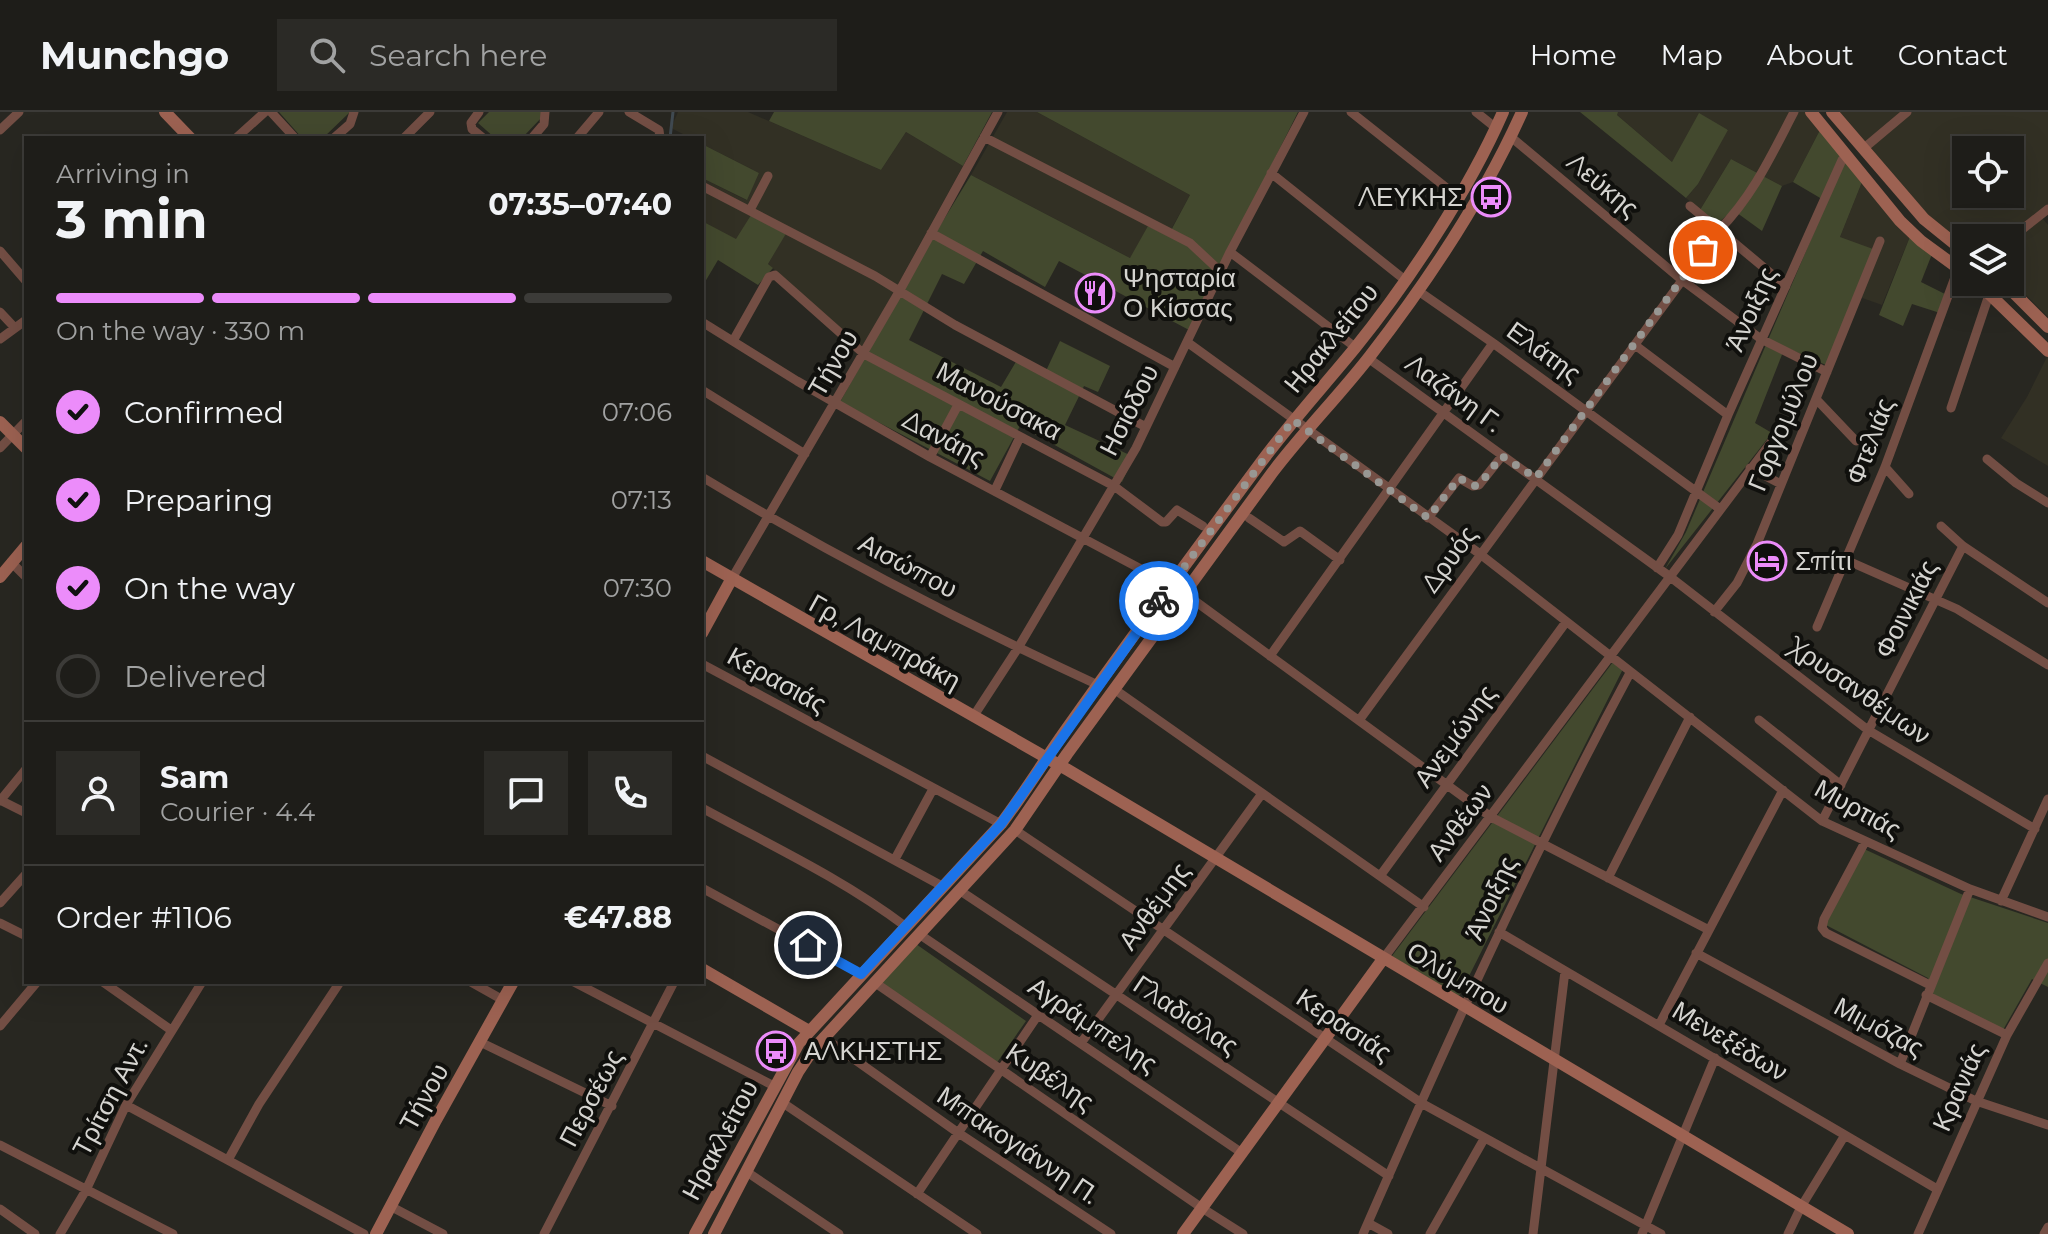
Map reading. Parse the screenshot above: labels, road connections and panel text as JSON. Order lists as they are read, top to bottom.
{
  "streets": {
    "main road": [
      "Ηρακλείτου",
      "Τήνου",
      "Γρ, Λαμπράκη",
      "Ανθέων",
      "Ολύμπου"
    ],
    "street": [
      "Λεύκης",
      "Άνοιξης",
      "Ελάτης",
      "Λαζάνη Γ.",
      "Μανούσακα",
      "Ησιόδου",
      "Γοργομύλου",
      "Δανάης",
      "Φτελιάς",
      "Δρυός",
      "Αισώπου",
      "Φοινικιάς",
      "Κερασιάς",
      "Χρυσανθέμων",
      "Ανεμώνης",
      "Μυρτιάς",
      "Ανθέμης",
      "Γλαδιόλας",
      "Αγράμπελης",
      "Μιμόζας",
      "Μενεξέδων",
      "Κυβέλης",
      "Κρανιάς",
      "Τρίτση Αντ.",
      "Περσέως",
      "Μπακογιάννη Π."
    ]
  },
  "crossings": [
    ["Λεύκης", "Άνοιξης"],
    ["Λεύκης", "Ηρακλείτου"],
    ["Λεύκης", "Γοργομύλου"],
    ["Λεύκης", "Δρυός"],
    ["Άνοιξης", "Ελάτης"],
    ["Άνοιξης", "Λαζάνη Γ."],
    ["Άνοιξης", "Κερασιάς"],
    ["Άνοιξης", "Μυρτιάς"],
    ["Άνοιξης", "Ολύμπου"],
    ["Άνοιξης", "Γλαδιόλας"],
    ["Άνοιξης", "Μενεξέδων"],
    ["Ηρακλείτου", "Ελάτης"],
    ["Ηρακλείτου", "Λαζάνη Γ."],
    ["Ηρακλείτου", "Δανάης"],
    ["Ηρακλείτου", "Αισώπου"],
    ["Ηρακλείτου", "Γρ, Λαμπράκη"],
    ["Ηρακλείτου", "Κερασιάς"],
    ["Ηρακλείτου", "Μυρτιάς"],
    ["Ηρακλείτου", "Ολύμπου"],
    ["Ηρακλείτου", "Γλαδιόλας"],
    ["Ηρακλείτου", "Αγράμπελης"],
    ["Ηρακλείτου", "Κυβέλης"],
    ["Ηρακλείτου", "Μπακογιάννη Π."],
    ["Ελάτης", "Δρυός"],
    ["Ελάτης", "Ανθέων"],
    ["Τήνου", "Μανούσακα"],
    ["Τήνου", "Δανάης"],
    ["Τήνου", "Αισώπου"],
    ["Τήνου", "Γρ, Λαμπράκη"],
    ["Λαζάνη Γ.", "Δρυός"],
    ["Λαζάνη Γ.", "Χρυσανθέμων"],
    ["Λαζάνη Γ.", "Ανθέων"],
    ["Μανούσακα", "Ησιόδου"],
    ["Μανούσακα", "Δανάης"],
    ["Ησιόδου", "Δανάης"],
    ["Ησιόδου", "Αισώπου"],
    ["Ησιόδου", "Γρ, Λαμπράκη"],
    ["Γοργομύλου", "Χρυσανθέμων"],
    ["Δρυός", "Μυρτιάς"],
    ["Φοινικιάς", "Χρυσανθέμων"],
    ["Φοινικιάς", "Μυρτιάς"],
    ["Γρ, Λαμπράκη", "Ολύμπου"],
    ["Κερασιάς", "Ανθέων"],
    ["Κερασιάς", "Ανθέμης"],
    ["Χρυσανθέμων", "Ανθέων"],
    ["Ανεμώνης", "Μυρτιάς"],
    ["Μυρτιάς", "Ανθέων"],
    ["Ανθέων", "Ολύμπου"],
    ["Ανθέων", "Γλαδιόλας"],
    ["Ανθέων", "Αγράμπελης"],
    ["Ανθέων", "Κυβέλης"],
    ["Ανθέμης", "Ολύμπου"],
    ["Ανθέμης", "Γλαδιόλας"],
    ["Ανθέμης", "Αγράμπελης"],
    ["Μιμόζας", "Κρανιάς"],
    ["Μενεξέδων", "Κρανιάς"]
  ],
  "places": {
    "bus stop": ["ΛΕΥΚΗΣ", "ΑΛΚΗΣΤΗΣ"],
    "restaurant": ["Ψησταρία Ο Κίσσας"],
    "hotel": ["Σπίτι"]
  },
  "page": {
    "header": "Munchgo",
    "search": "Search here",
    "nav": [
      "Home",
      "Map",
      "About",
      "Contact"
    ],
    "heading": ["3 min", "Arriving in", "07:35–07:40"],
    "panel": [
      "Sam",
      "Courier · 4.4",
      "Order #1106",
      "€47.88"
    ],
    "bar": "On the way · 330 m",
    "list": [
      ["Confirmed", "07:06"],
      ["Preparing", "07:13"],
      ["On the way", "07:30"],
      "Delivered"
    ]
  }
}
